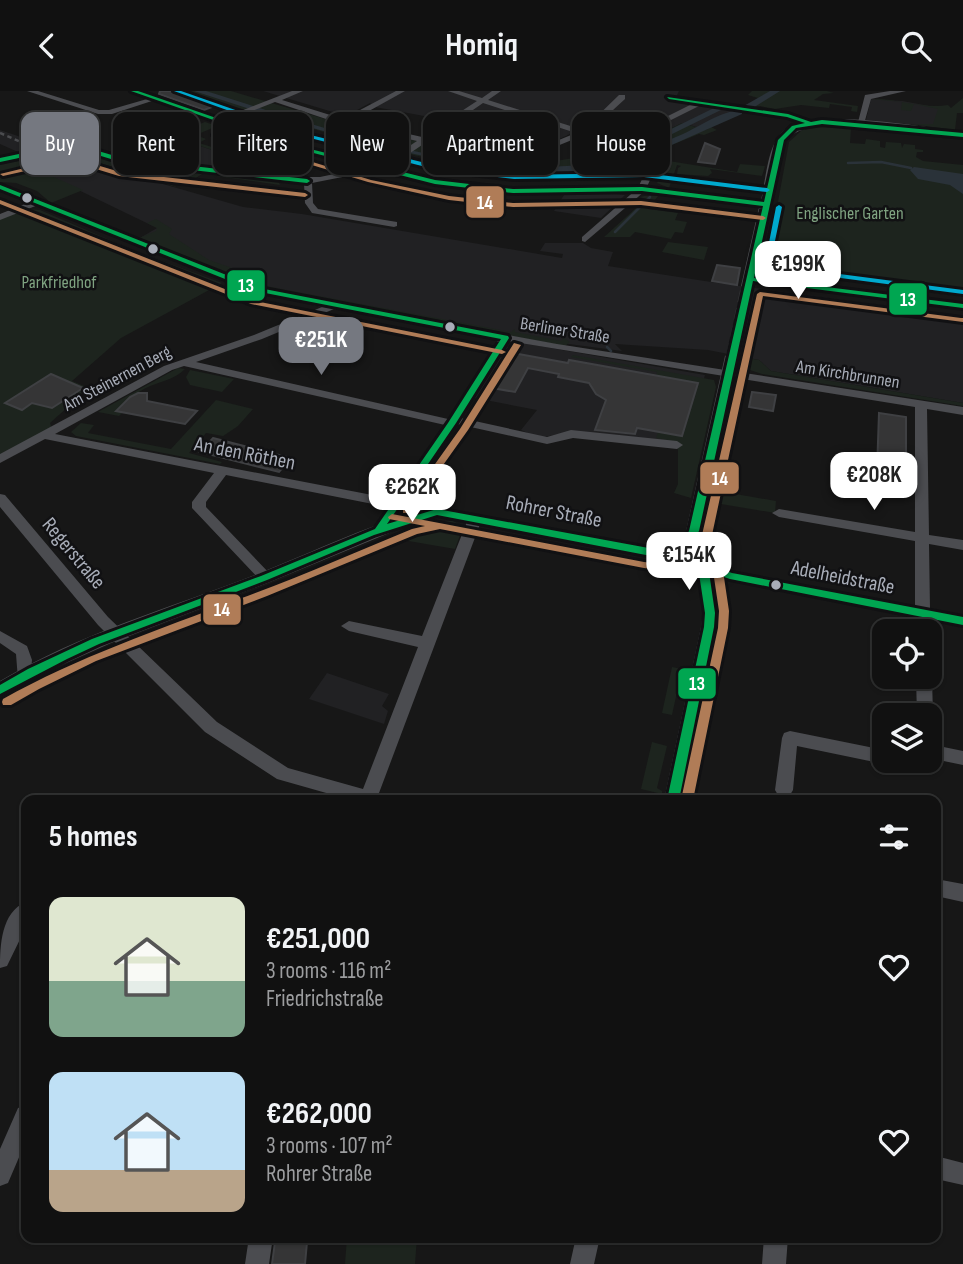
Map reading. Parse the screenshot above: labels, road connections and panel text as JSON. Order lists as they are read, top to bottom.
{
  "streets": {
    "main road": ["Rohrer Straße"],
    "street": [
      "Berliner Straße",
      "Am Kirchbrunnen",
      "Am Steinernen Berg",
      "An den Röthen",
      "Regerstraße",
      "Adelheidstraße"
    ]
  },
  "crossings": [
    ["Berliner Straße", "Am Kirchbrunnen"],
    ["Berliner Straße", "Am Steinernen Berg"],
    ["Am Steinernen Berg", "An den Röthen"],
    ["An den Röthen", "Rohrer Straße"],
    ["Rohrer Straße", "Regerstraße"],
    ["Rohrer Straße", "Adelheidstraße"]
  ],
  "parks": ["Englischer Garten", "Parkfriedhof"],
  "lines": ["transit line 13", "transit line 14"],
  "page": {
    "header": "Homiq",
    "chip": [
      "Buy",
      "Rent",
      "Filters",
      "New",
      "Apartment",
      "House"
    ],
    "price": [
      "€199K",
      "€251K",
      "€208K",
      "€262K",
      "€154K"
    ],
    "heading": "5 homes",
    "list": [
      {
        "name": "€251,000",
        "note": "3 rooms · 116 m² · Friedrichstraße"
      },
      {
        "name": "€262,000",
        "note": "3 rooms · 107 m² · Rohrer Straße"
      }
    ]
  }
}
